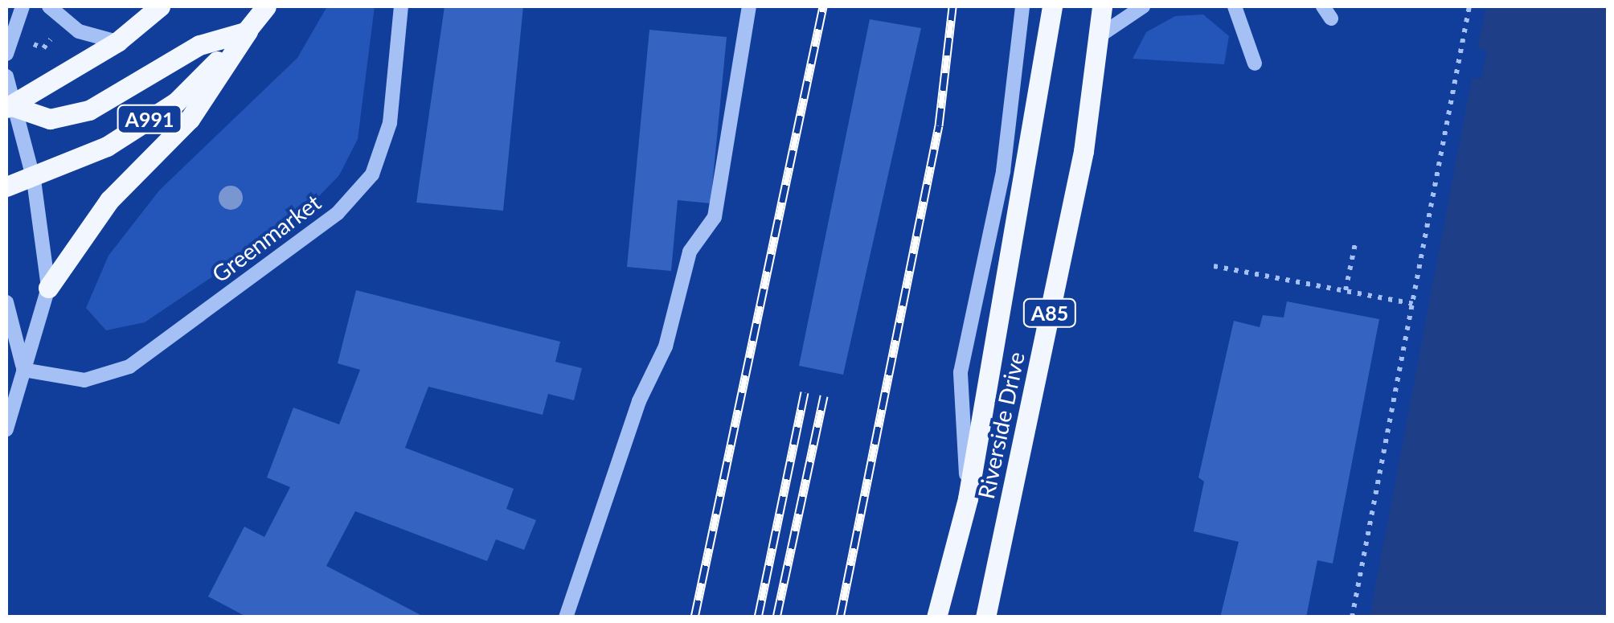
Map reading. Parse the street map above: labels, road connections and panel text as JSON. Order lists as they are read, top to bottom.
{
  "streets": {
    "main road": ["A991", "A85", "Riverside Drive"],
    "street": ["Greenmarket"]
  }
}
